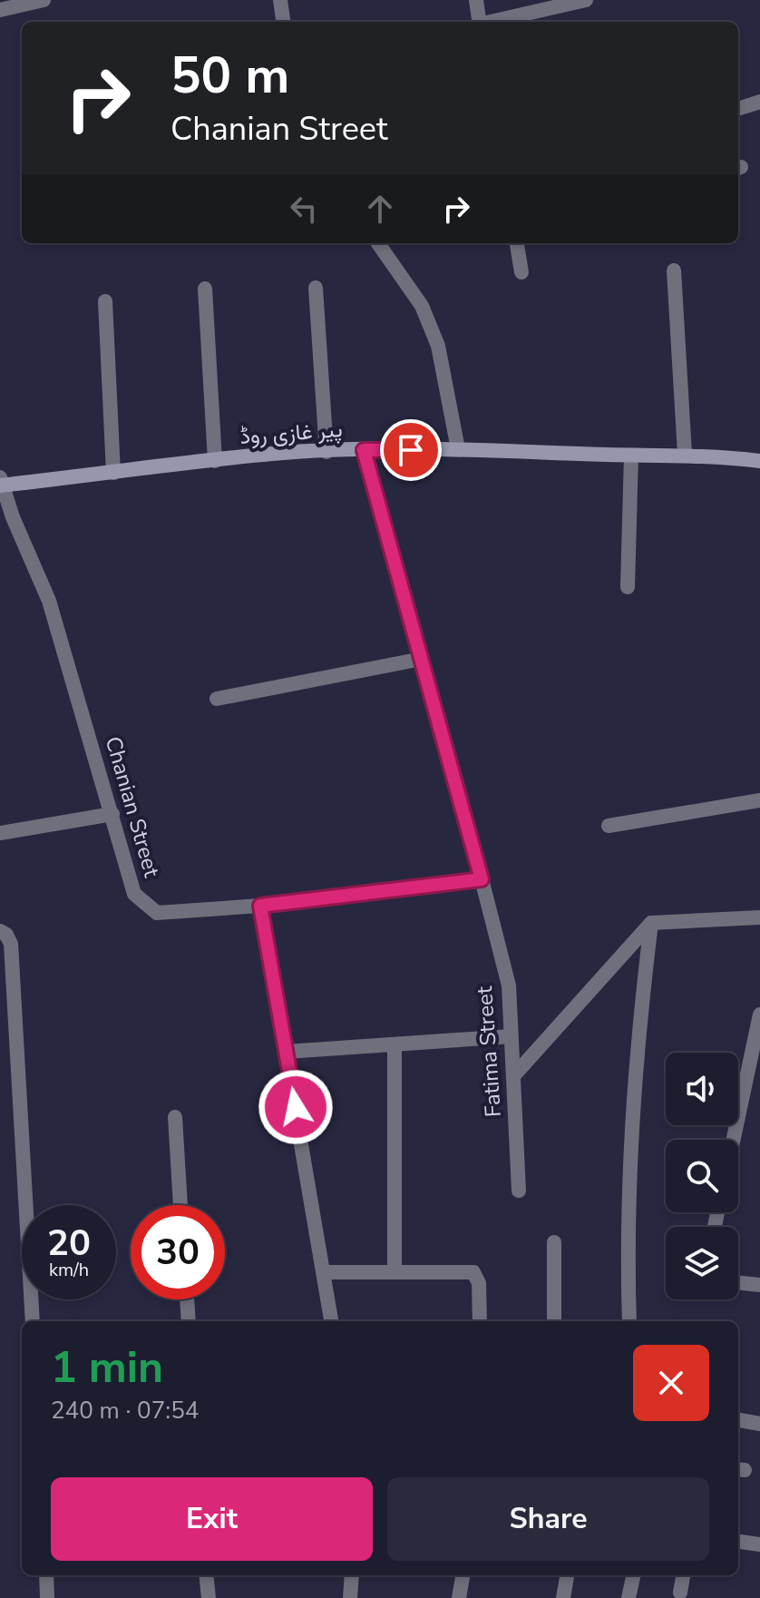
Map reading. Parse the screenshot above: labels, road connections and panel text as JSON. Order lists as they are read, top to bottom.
{
  "streets": {
    "street": ["پیر غازی روڈ", "Chanian Street", "Fatima Street"]
  },
  "crossings": [
    ["پیر غازی روڈ", "Chanian Street"],
    ["پیر غازی روڈ", "Fatima Street"],
    ["Chanian Street", "Fatima Street"]
  ],
  "page": {
    "turn": ["50 m", "Chanian Street"],
    "speed": "20 km/h",
    "limit": "30",
    "heading": ["1 min", "240 m · 07:54"],
    "buttons": ["Exit", "Share"]
  }
}
